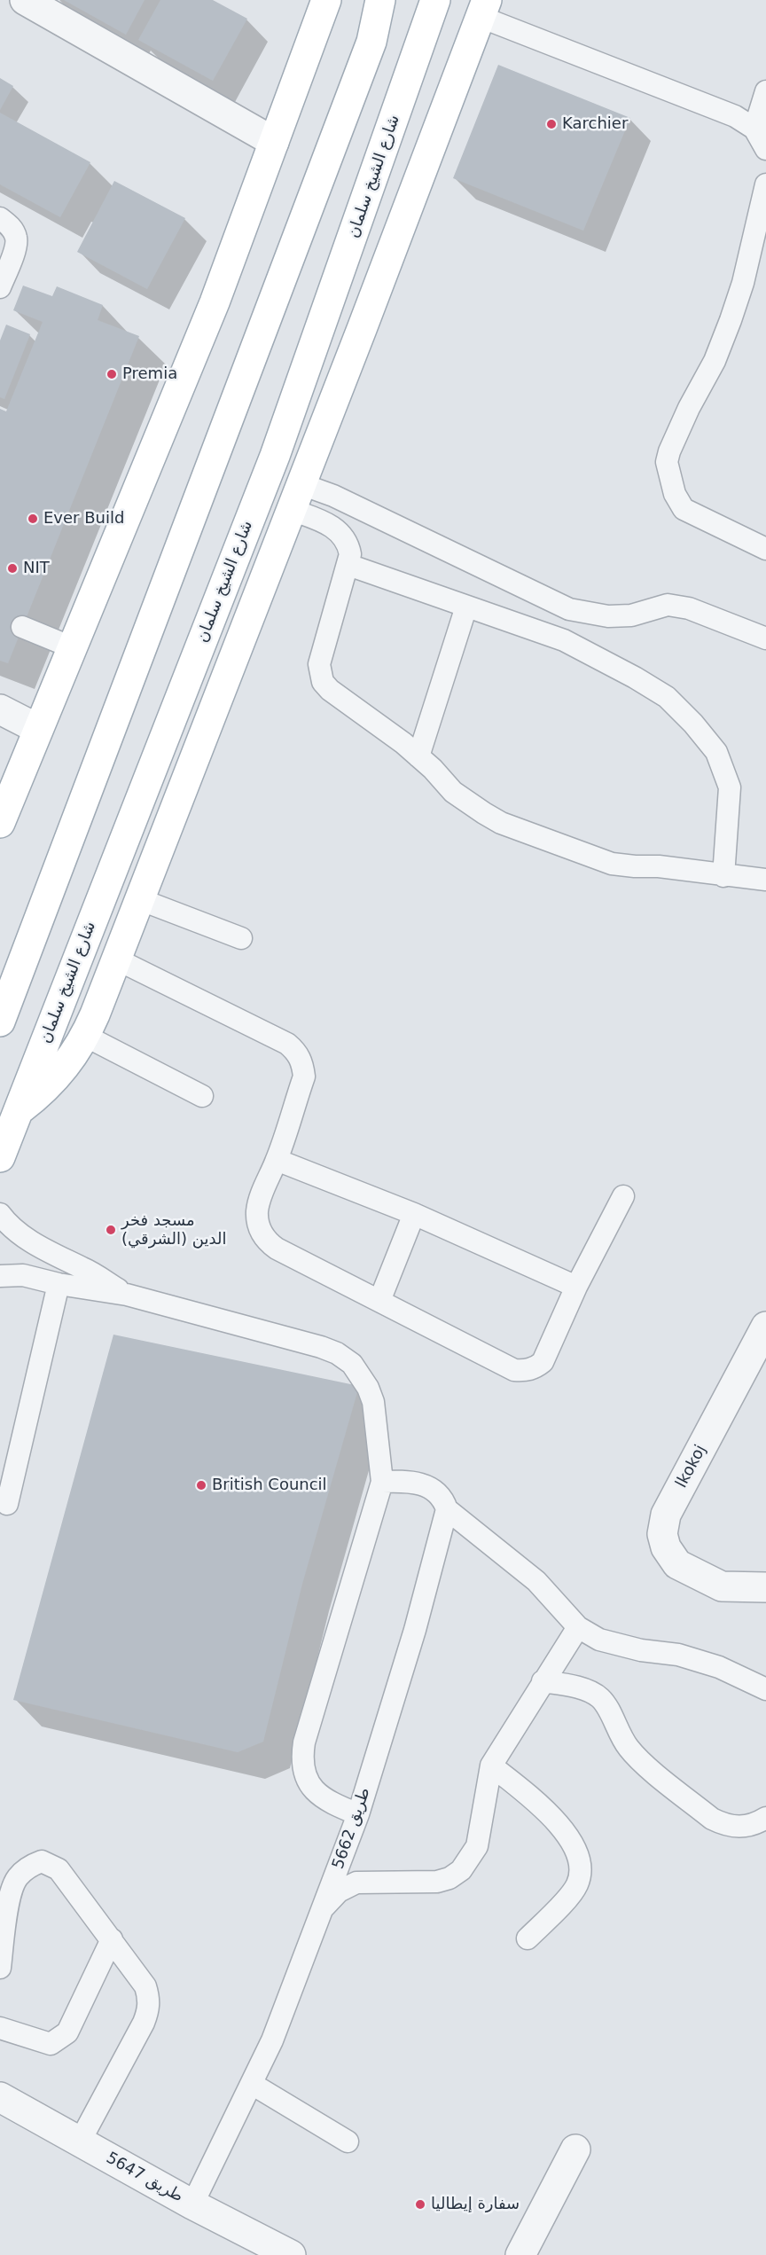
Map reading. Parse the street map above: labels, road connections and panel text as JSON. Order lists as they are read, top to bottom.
{
  "streets": {
    "main road": ["شارع الشيخ سلمان"],
    "street": ["lkokoj", "طريق 5647"],
    "lane": ["طريق 5662"]
  },
  "crossings": [
    ["طريق 5662", "طريق 5647"]
  ],
  "places": [
    "Karchier",
    "Premia",
    "Ever Build",
    "NIT",
    "مسجد فخر الدين (الشرقي)",
    "British Council",
    "سفارة إيطاليا"
  ]
}
